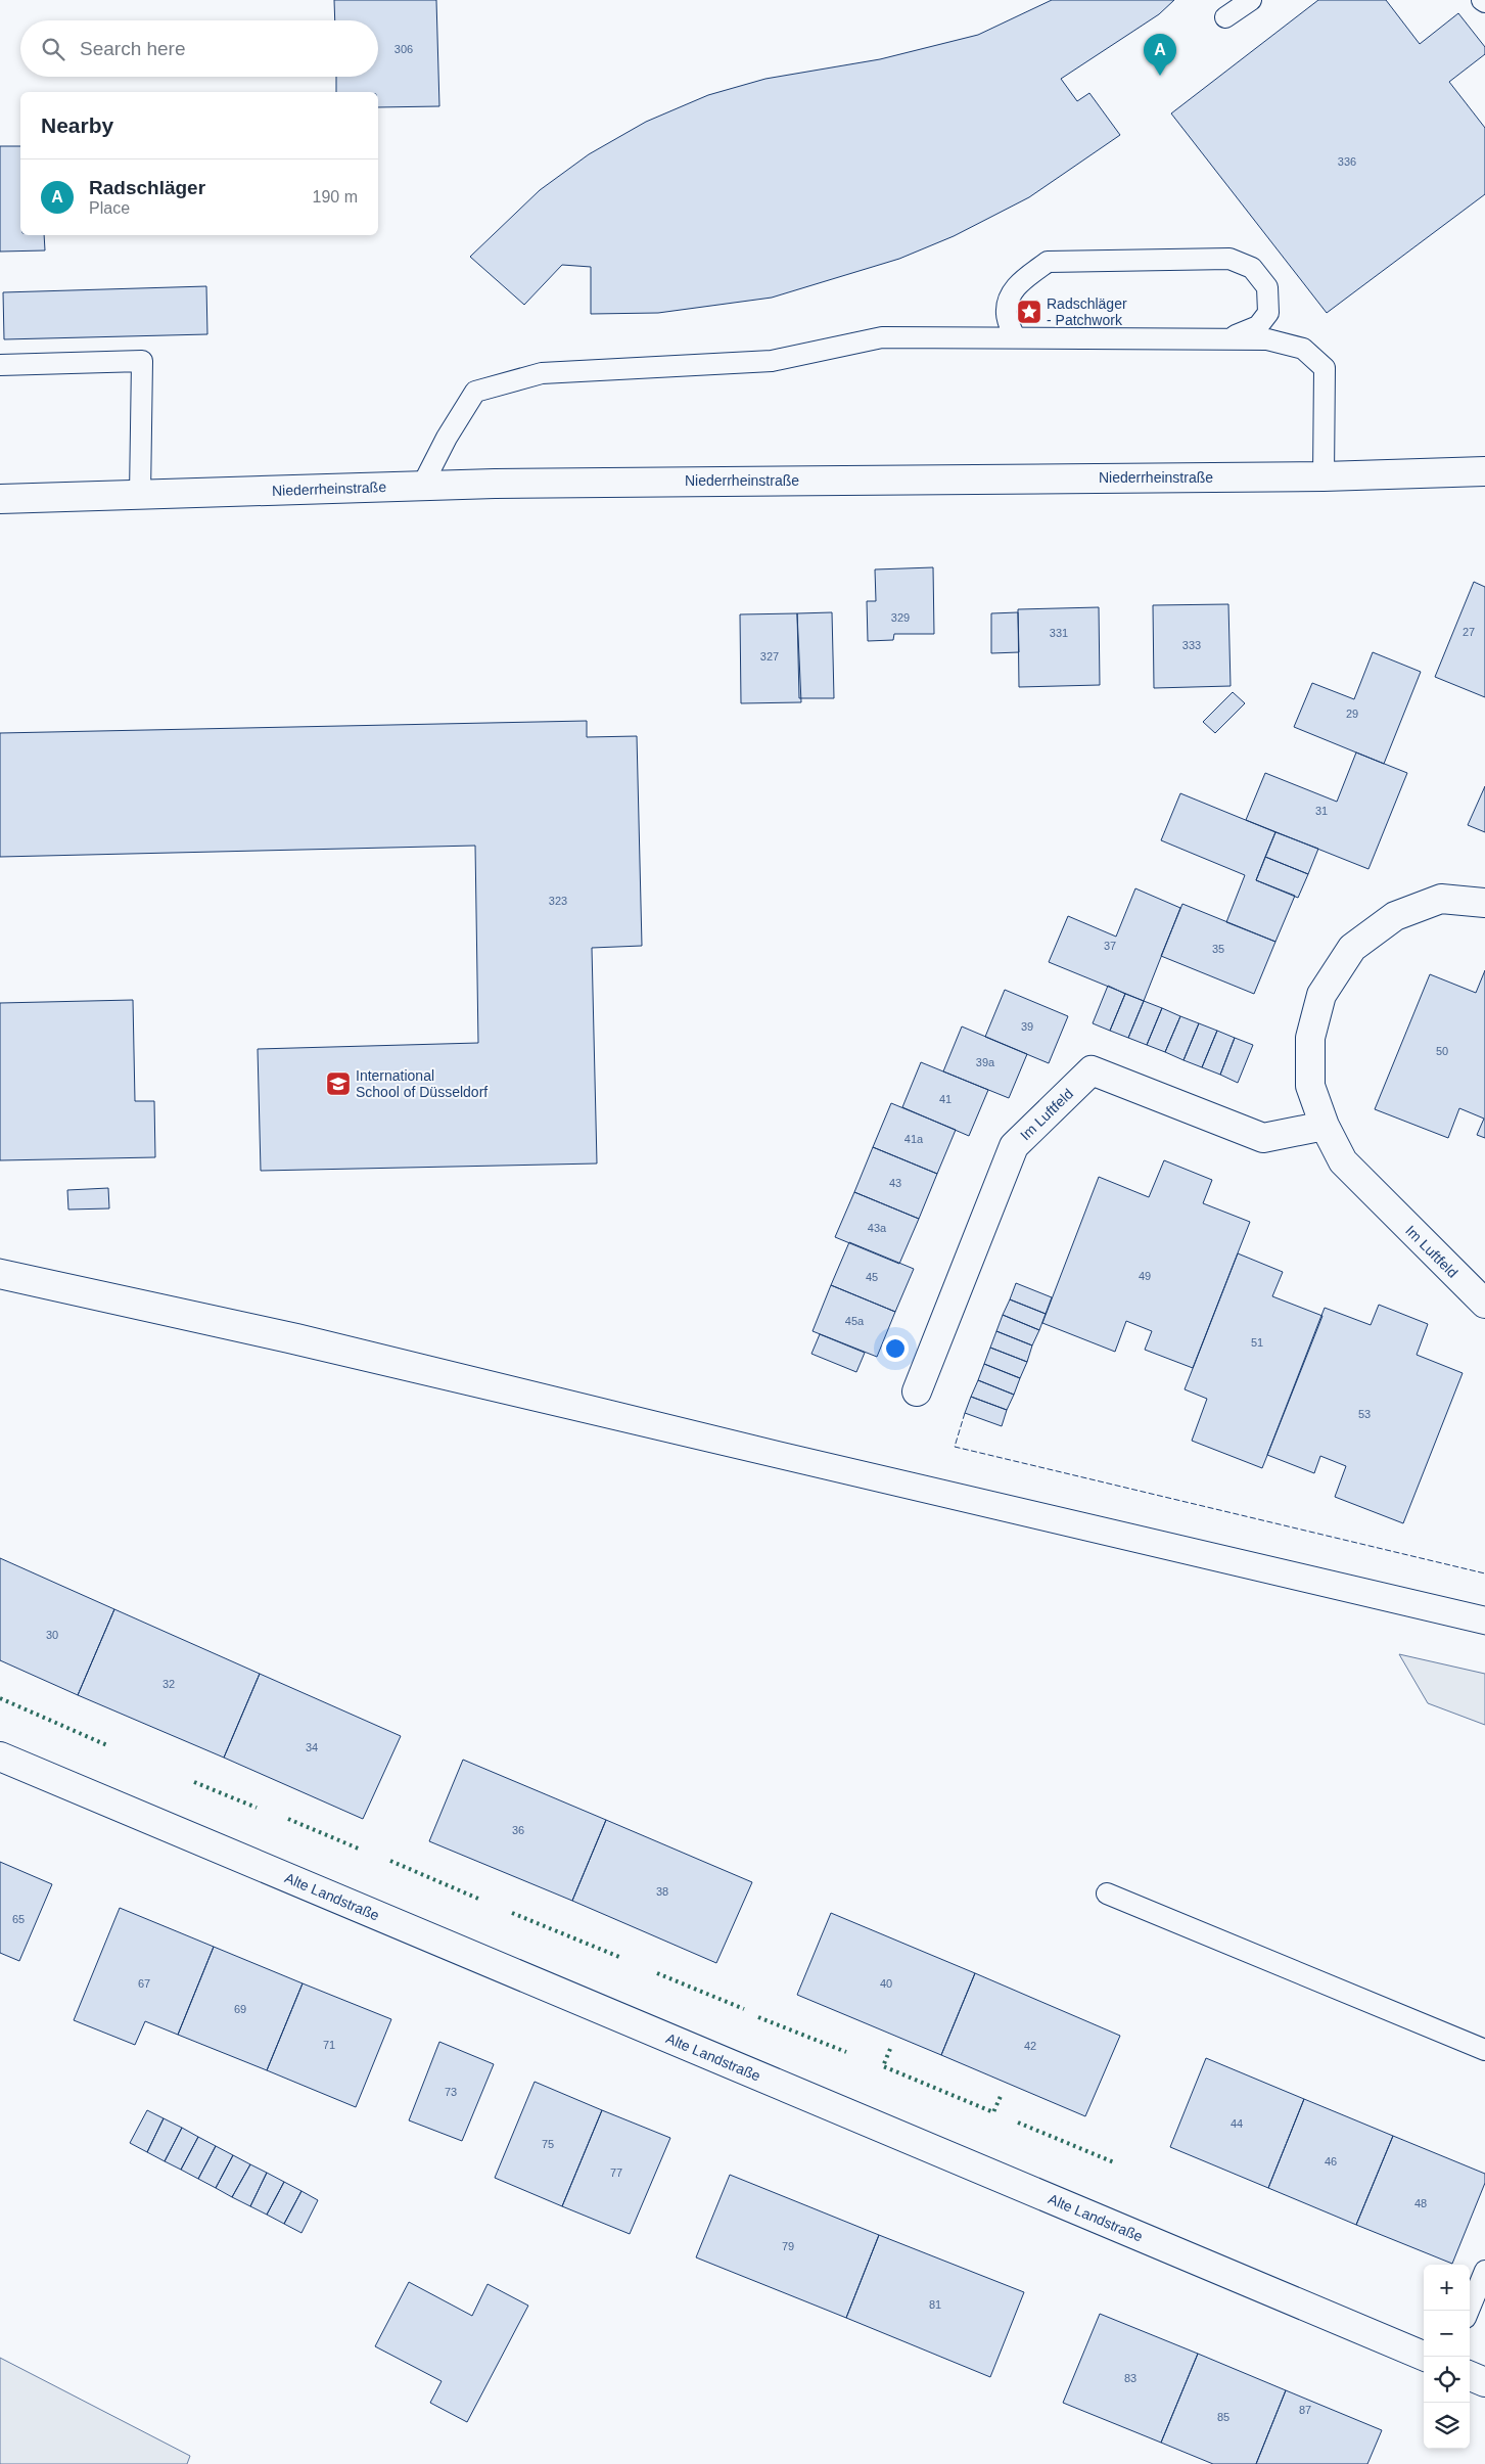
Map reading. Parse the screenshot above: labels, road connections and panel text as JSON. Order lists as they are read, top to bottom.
{
  "streets": {
    "street": ["Niederrheinstraße", "Im Luftfeld", "Alte Landstraße"]
  },
  "places": {
    "place": ["Radschläger - Patchwork"],
    "school or university": ["International School of Düsseldorf"]
  },
  "house_numbers": [
    "306",
    "336",
    "329",
    "27",
    "331",
    "333",
    "327",
    "29",
    "31",
    "323",
    "37",
    "35",
    "39",
    "50",
    "39a",
    "41",
    "41a",
    "43",
    "43a",
    "49",
    "45",
    "45a",
    "51",
    "53",
    "30",
    "32",
    "34",
    "36",
    "38",
    "65",
    "67",
    "40",
    "69",
    "71",
    "42",
    "73",
    "44",
    "75",
    "46",
    "77",
    "48",
    "79",
    "81",
    "83",
    "87",
    "85"
  ],
  "page": {
    "search": "Search here",
    "pins": "A",
    "heading": "Nearby",
    "list": [
      {
        "mark": "A",
        "name": "Radschläger",
        "note": "Place",
        "value": "190 m"
      }
    ],
    "map_buttons": ["+", "−"]
  }
}
